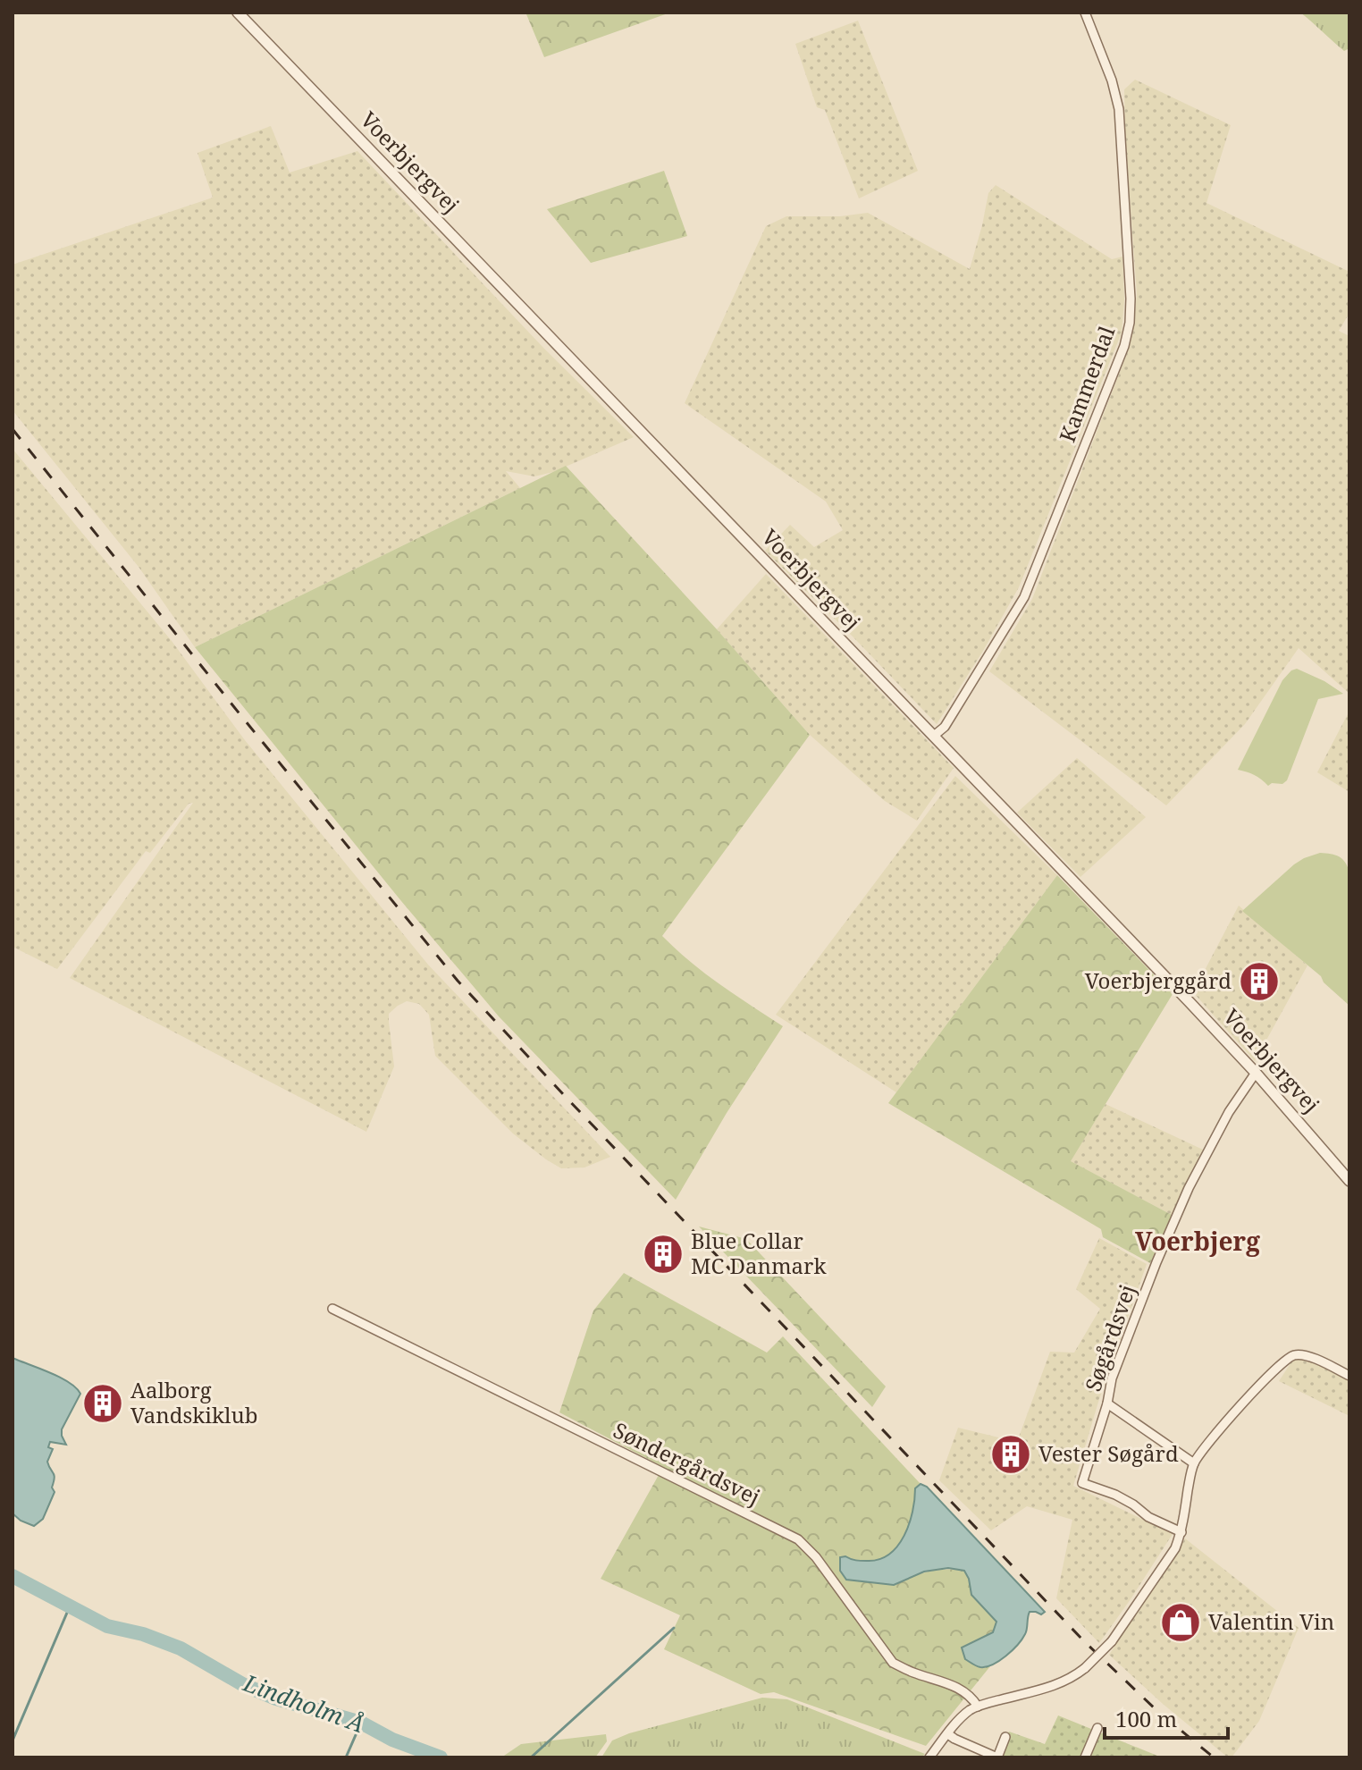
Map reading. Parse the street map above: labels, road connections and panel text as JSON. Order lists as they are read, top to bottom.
{
  "streets": {
    "street": [
      "Voerbjergvej",
      "Kammerdal",
      "Søgårdsvej",
      "Søndergårdsvej"
    ]
  },
  "crossings": [
    ["Voerbjergvej", "Kammerdal"],
    ["Voerbjergvej", "Søgårdsvej"]
  ],
  "districts": ["Voerbjerg"],
  "water": ["Lindholm Å"],
  "places": {
    "building": [
      "Voerbjerggård",
      "Blue Collar MC Danmark",
      "Aalborg Vandskiklub",
      "Vester Søgård"
    ],
    "shop": ["Valentin Vin"]
  },
  "scale_bar": "100 m"
}
